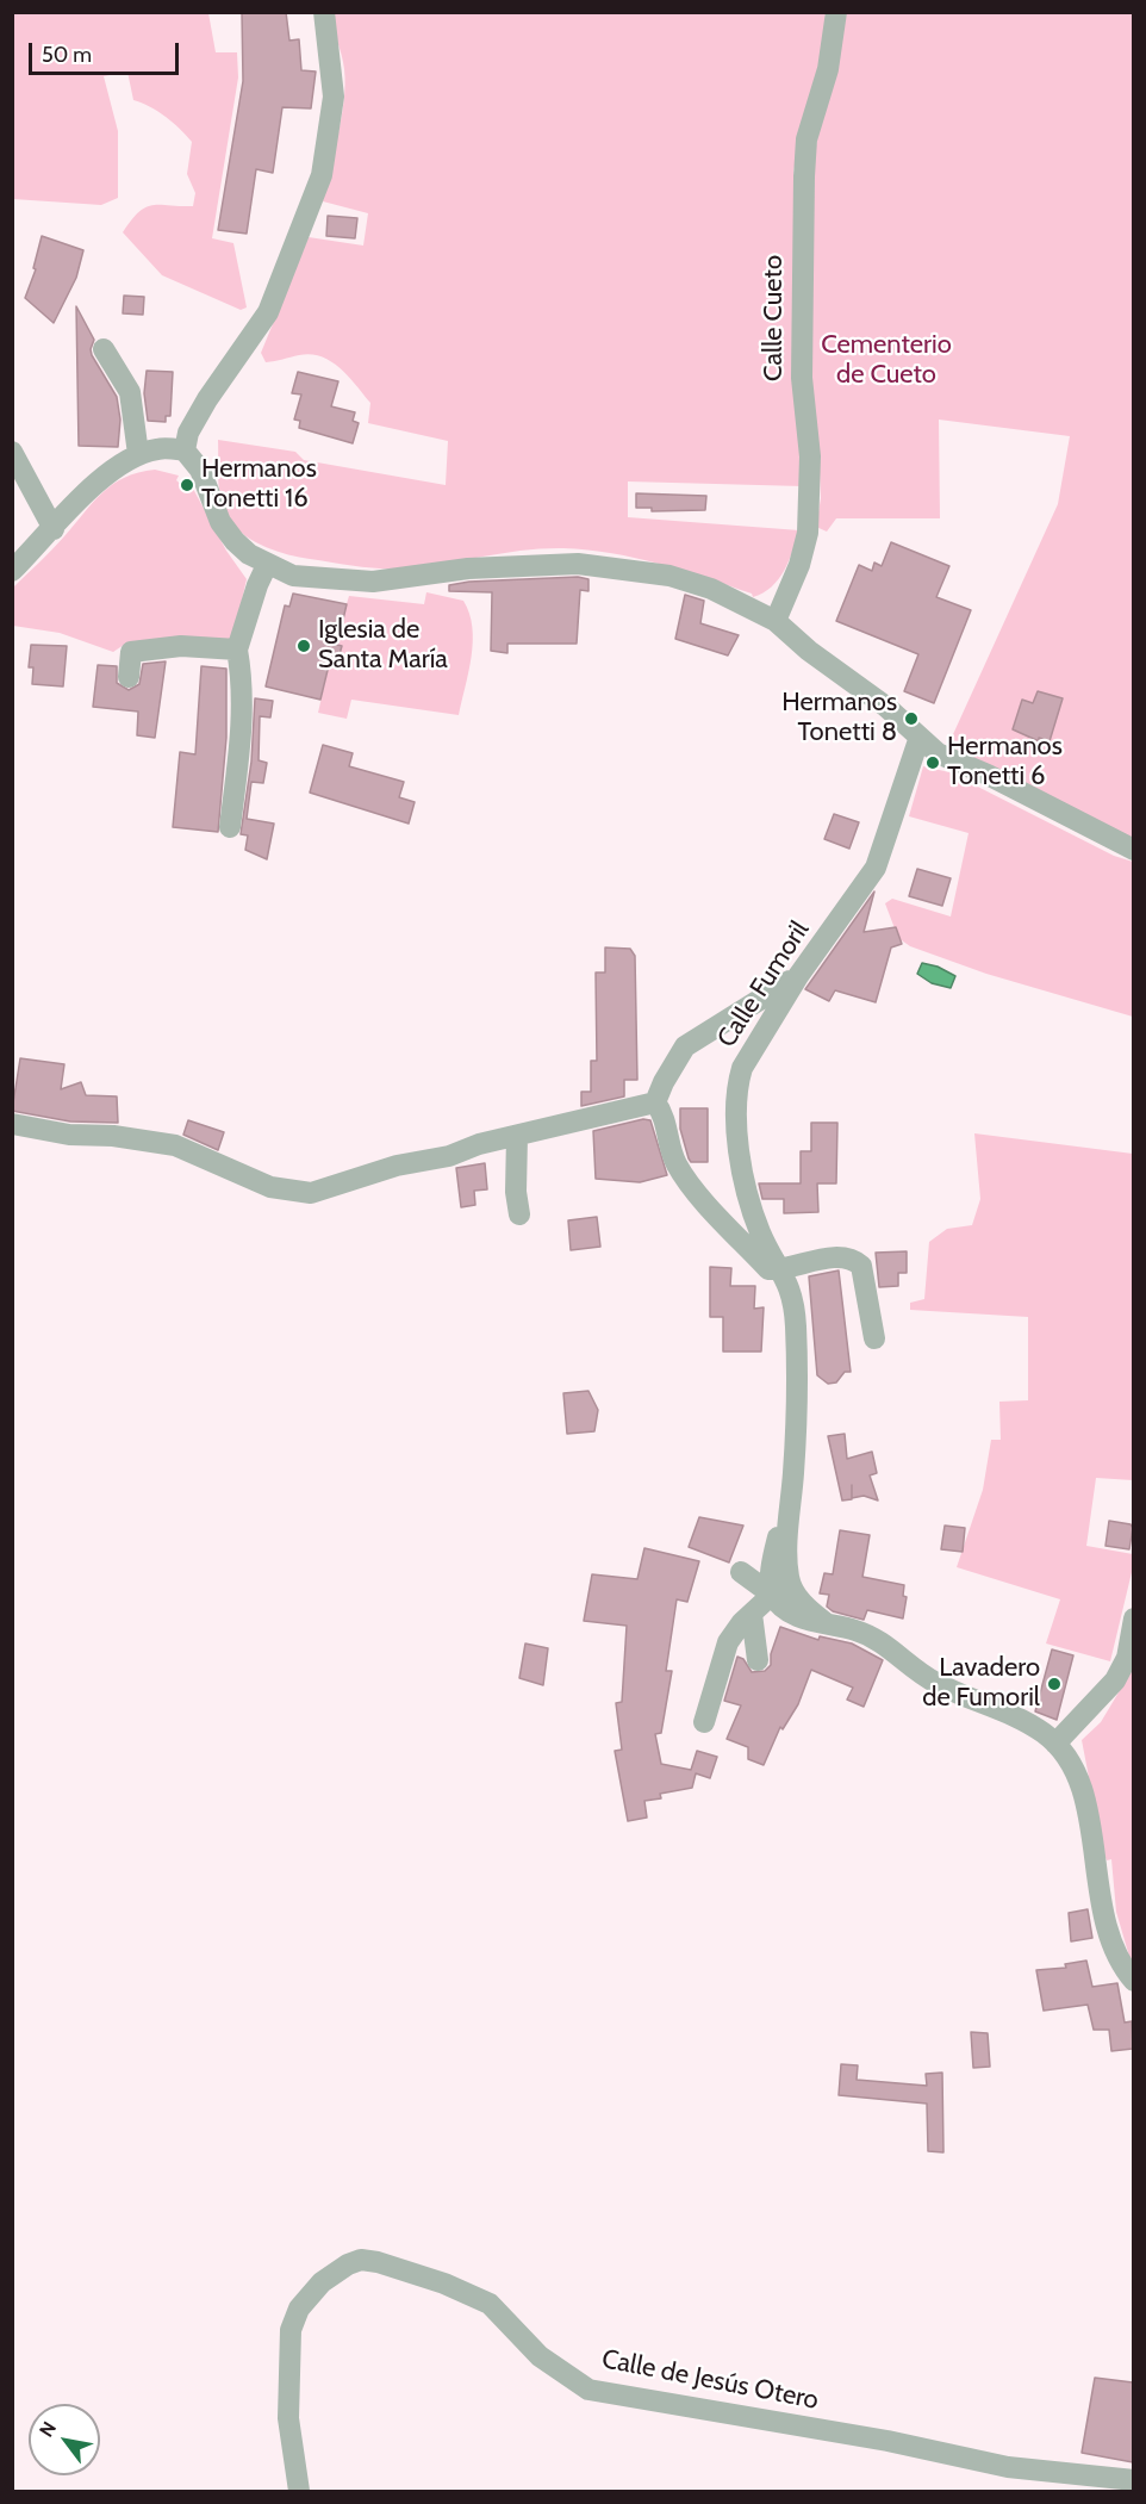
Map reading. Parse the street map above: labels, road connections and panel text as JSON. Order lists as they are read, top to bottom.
{
  "streets": {
    "street": ["Calle Cueto", "Calle Fumoril", "Calle de Jesús Otero"]
  },
  "parks": ["Cementerio de Cueto"],
  "places": [
    "Hermanos Tonetti 16",
    "Iglesia de Santa María",
    "Hermanos Tonetti 8",
    "Hermanos Tonetti 6",
    "Lavadero de Fumoril"
  ],
  "scale_bar": "50 m",
  "north": "top left"
}
